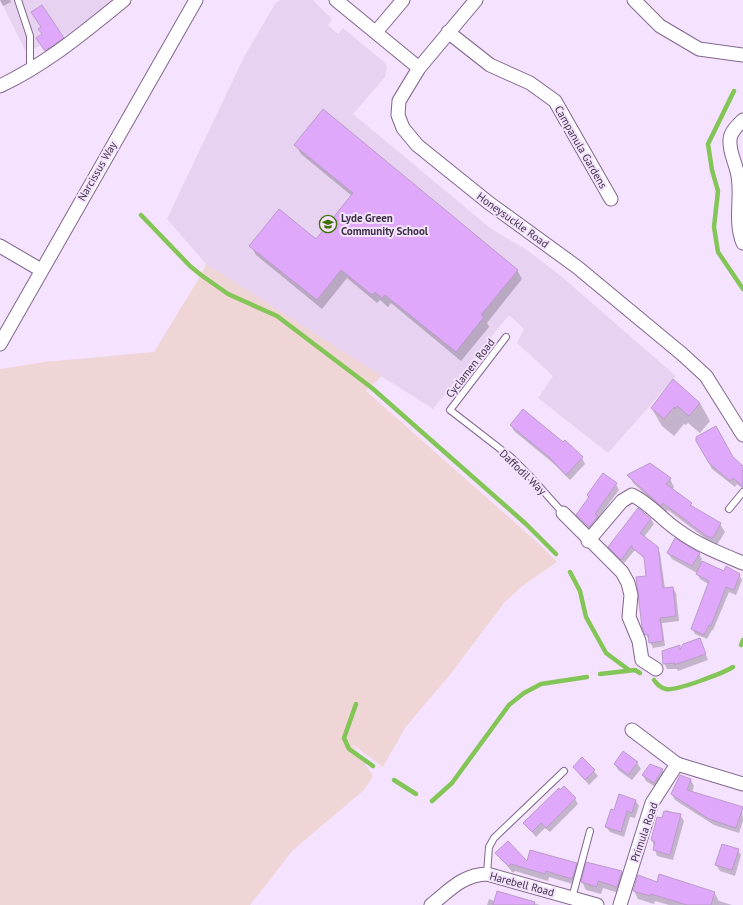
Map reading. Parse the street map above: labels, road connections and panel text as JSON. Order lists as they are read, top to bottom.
{
  "streets": {
    "street": [
      "Campanula Gardens",
      "Narcissus Way",
      "Honeysuckle Road",
      "Daffodil Way",
      "Primula Road",
      "Harebell Road"
    ],
    "lane": ["Cyclamen Road"]
  },
  "crossings": [
    ["Campanula Gardens", "Honeysuckle Road"],
    ["Cyclamen Road", "Daffodil Way"]
  ],
  "places": {
    "school or university": ["Lyde Green Community School"]
  }
}
